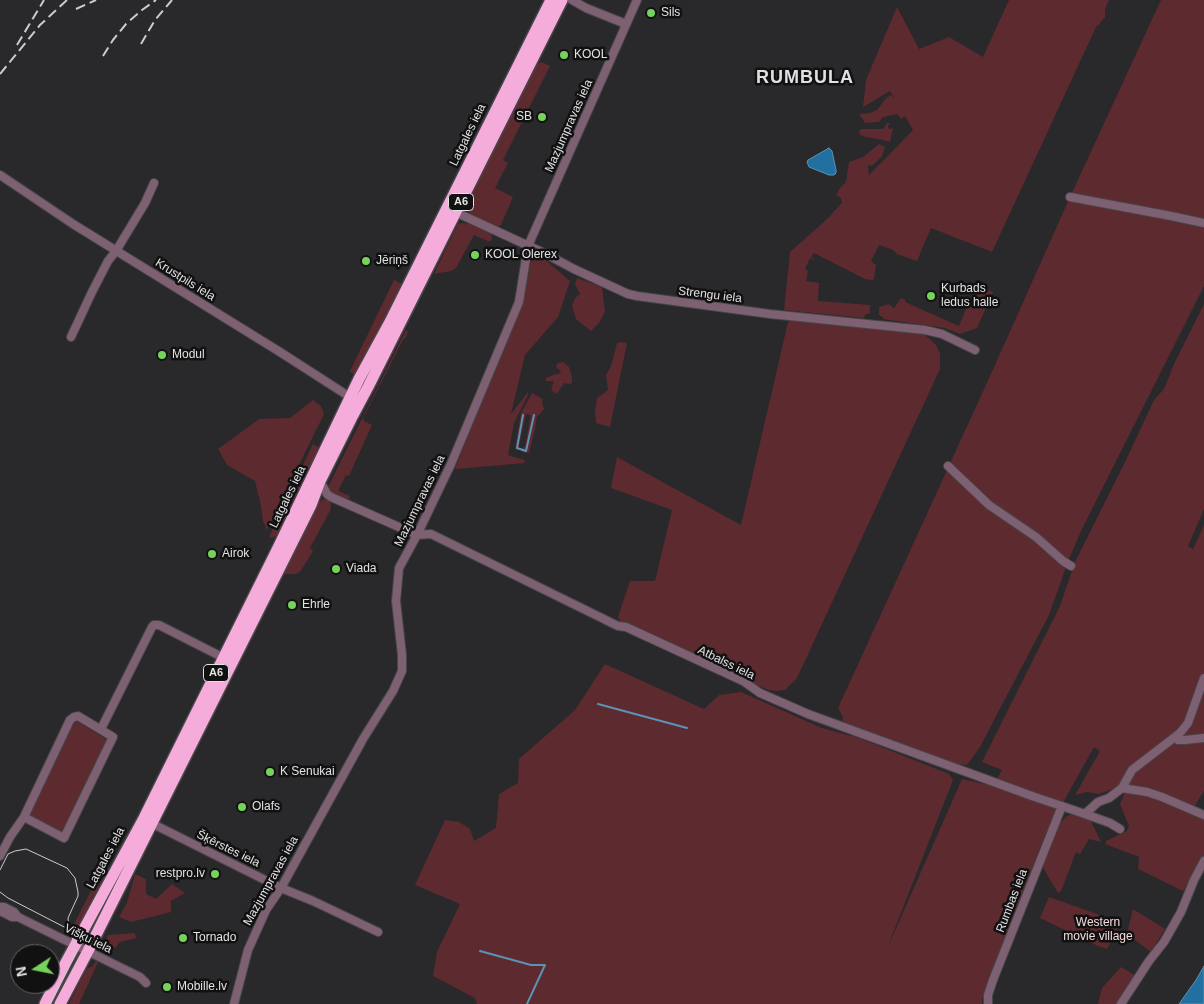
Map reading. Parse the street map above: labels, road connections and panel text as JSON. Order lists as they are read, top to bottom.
{
  "streets": {
    "highway": ["Latgales iela", "A6"],
    "street": [
      "Mazjumpravas iela",
      "Krustpils iela",
      "Strengu iela",
      "Atbalss iela",
      "Šķērstes iela",
      "Rumbas iela",
      "Višķu iela"
    ]
  },
  "crossings": [
    ["Mazjumpravas iela", "Strengu iela"],
    ["Mazjumpravas iela", "Atbalss iela"],
    ["Mazjumpravas iela", "Šķērstes iela"],
    ["Latgales iela", "Krustpils iela"],
    ["Latgales iela", "Strengu iela"],
    ["Latgales iela", "Šķērstes iela"],
    ["Latgales iela", "Višķu iela"],
    ["Atbalss iela", "Rumbas iela"]
  ],
  "districts": ["RUMBULA"],
  "parks": ["Western movie village"],
  "places": [
    "Sils",
    "KOOL",
    "SB",
    "KOOL Olerex",
    "Jēriņš",
    "Kurbads ledus halle",
    "Modul",
    "Airok",
    "Viada",
    "Ehrle",
    "K Senukai",
    "Olafs",
    "restpro.lv",
    "Tornado",
    "Mobille.lv"
  ],
  "north": "left"
}
